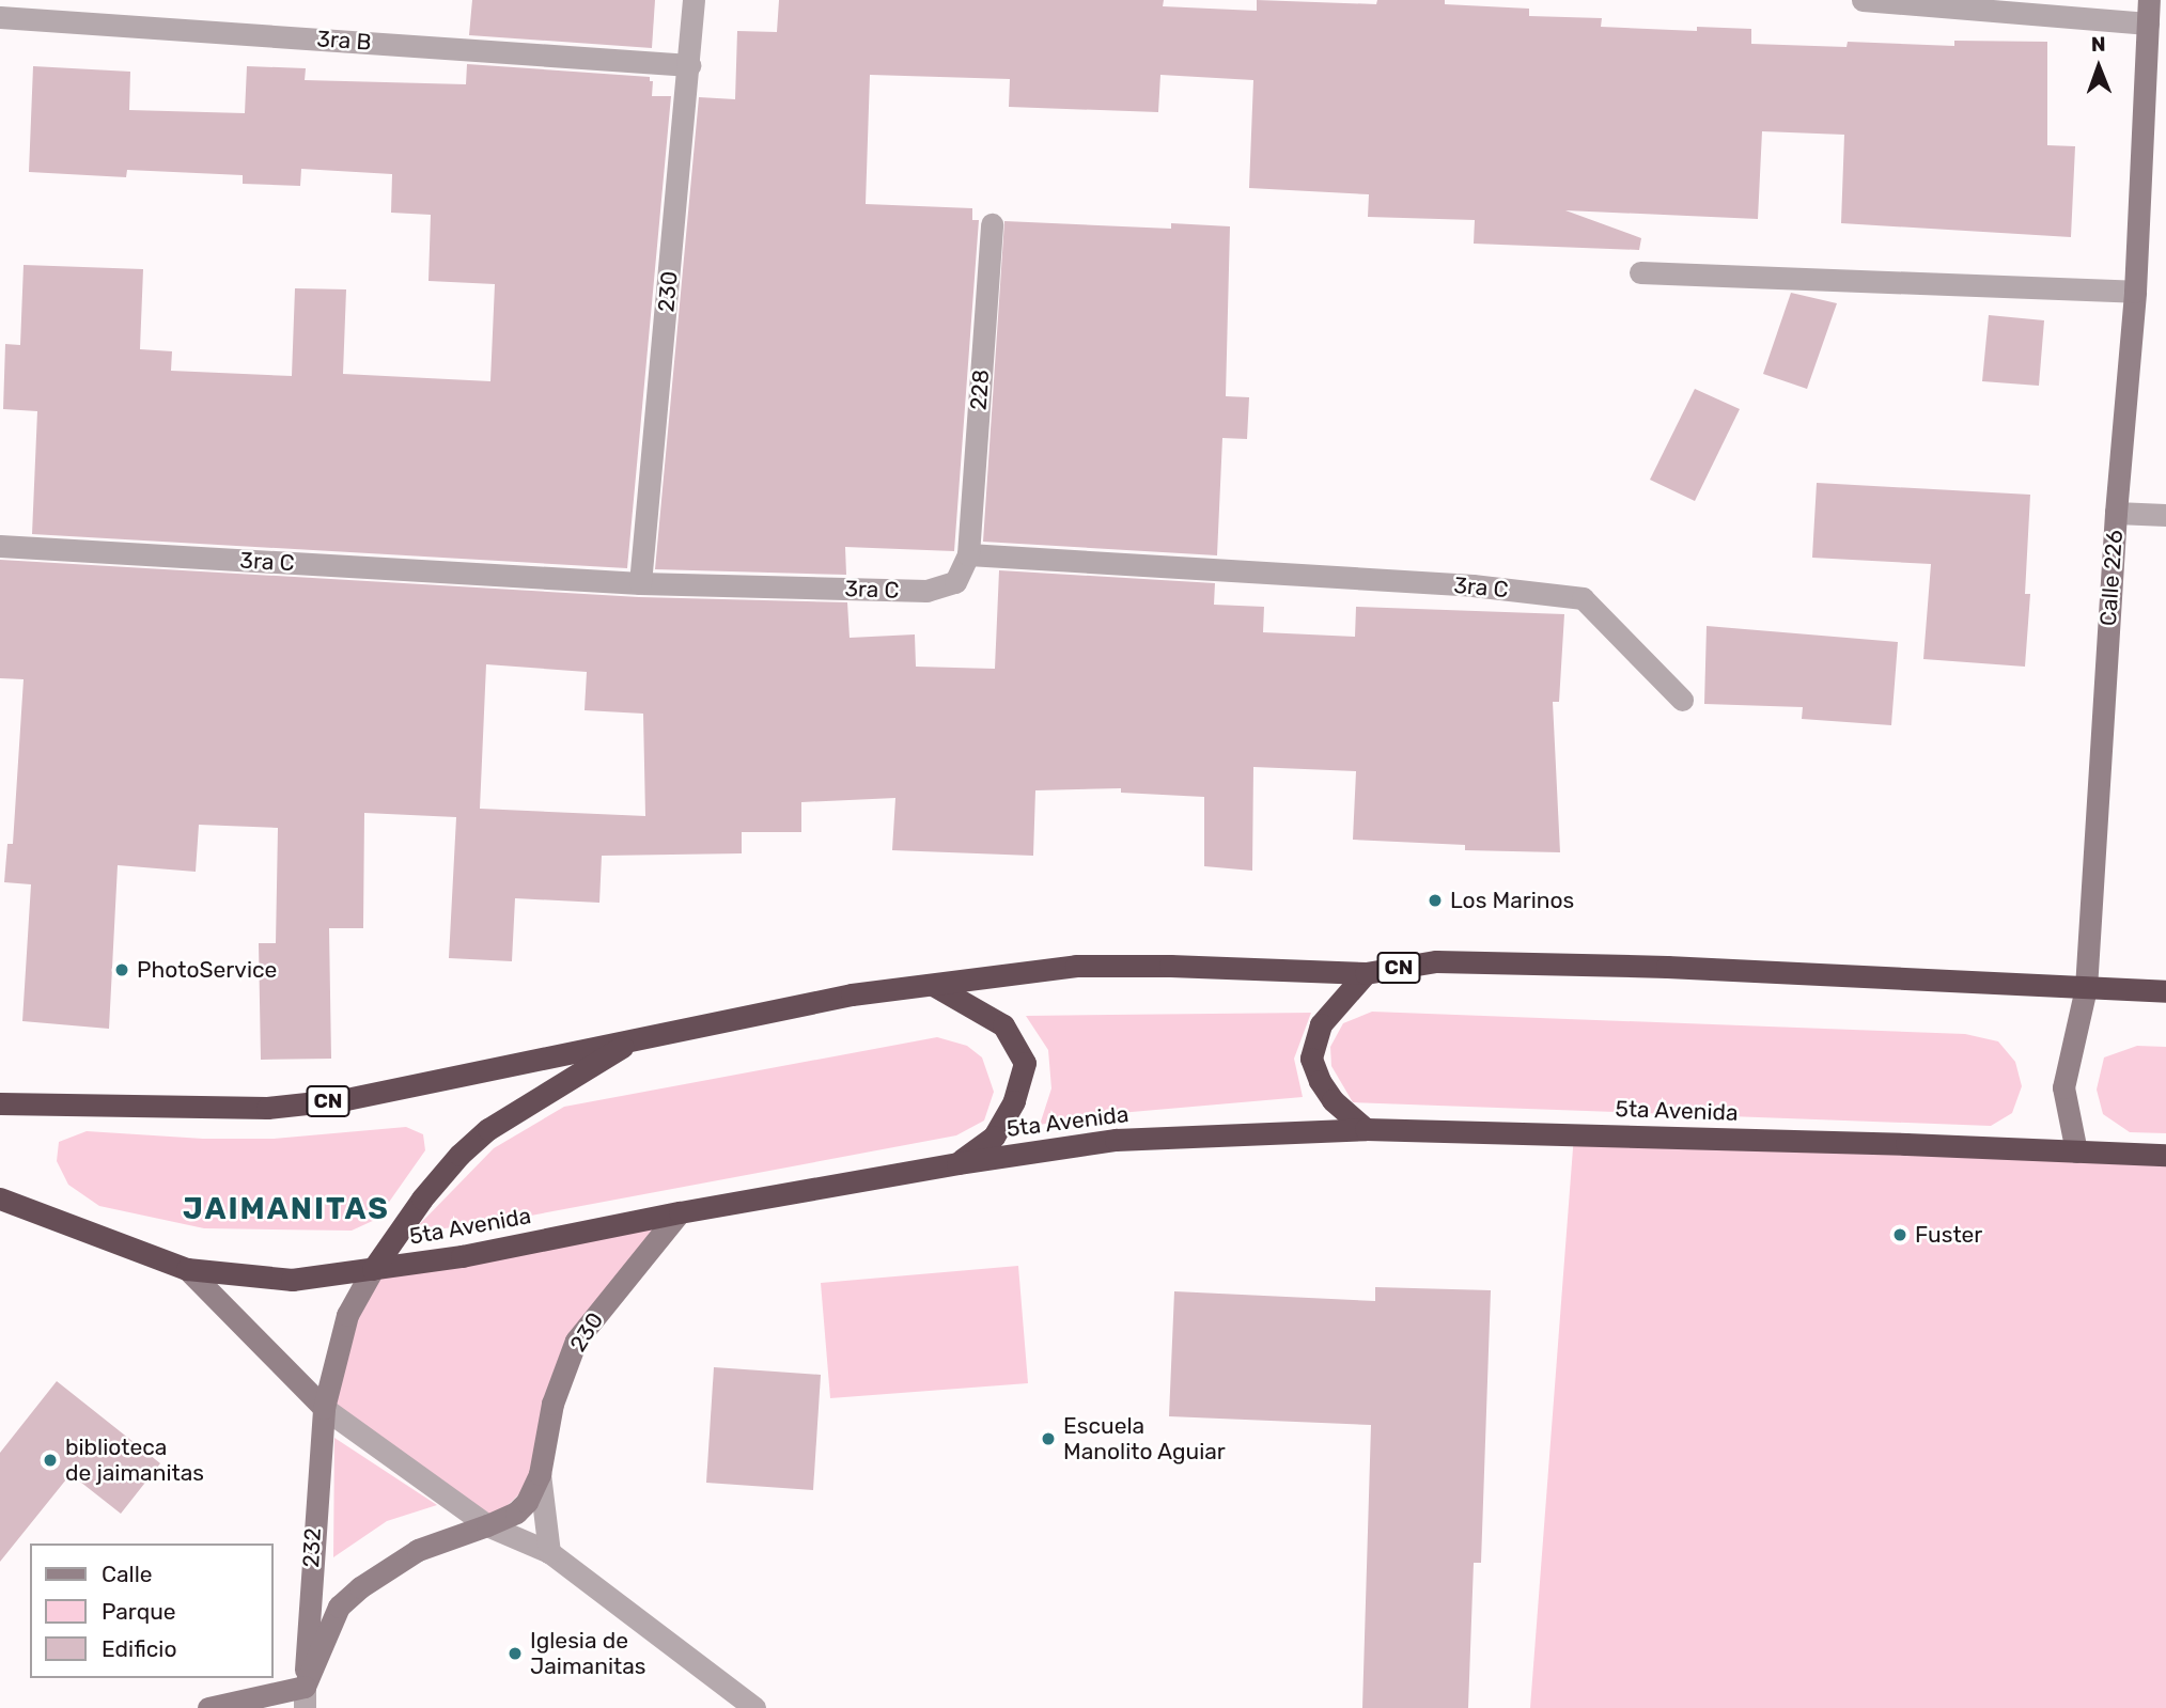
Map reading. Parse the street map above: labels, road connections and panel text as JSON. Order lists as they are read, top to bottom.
{
  "streets": {
    "highway": ["CN", "5ta Avenida"],
    "street": [
      "3ra B",
      "230",
      "228",
      "3ra C",
      "Calle 226",
      "232"
    ]
  },
  "crossings": [
    ["3ra B", "230"],
    ["230", "3ra C"],
    ["230", "5ta Avenida"],
    ["228", "3ra C"],
    ["Calle 226", "CN"],
    ["Calle 226", "5ta Avenida"],
    ["5ta Avenida", "232"]
  ],
  "districts": ["JAIMANITAS"],
  "places": [
    "Los Marinos",
    "PhotoService",
    "Fuster",
    "Escuela Manolito Aguiar",
    "biblioteca de jaimanitas",
    "Iglesia de Jaimanitas"
  ],
  "legend": ["Calle", "Parque", "Edificio"],
  "north": "top"
}
